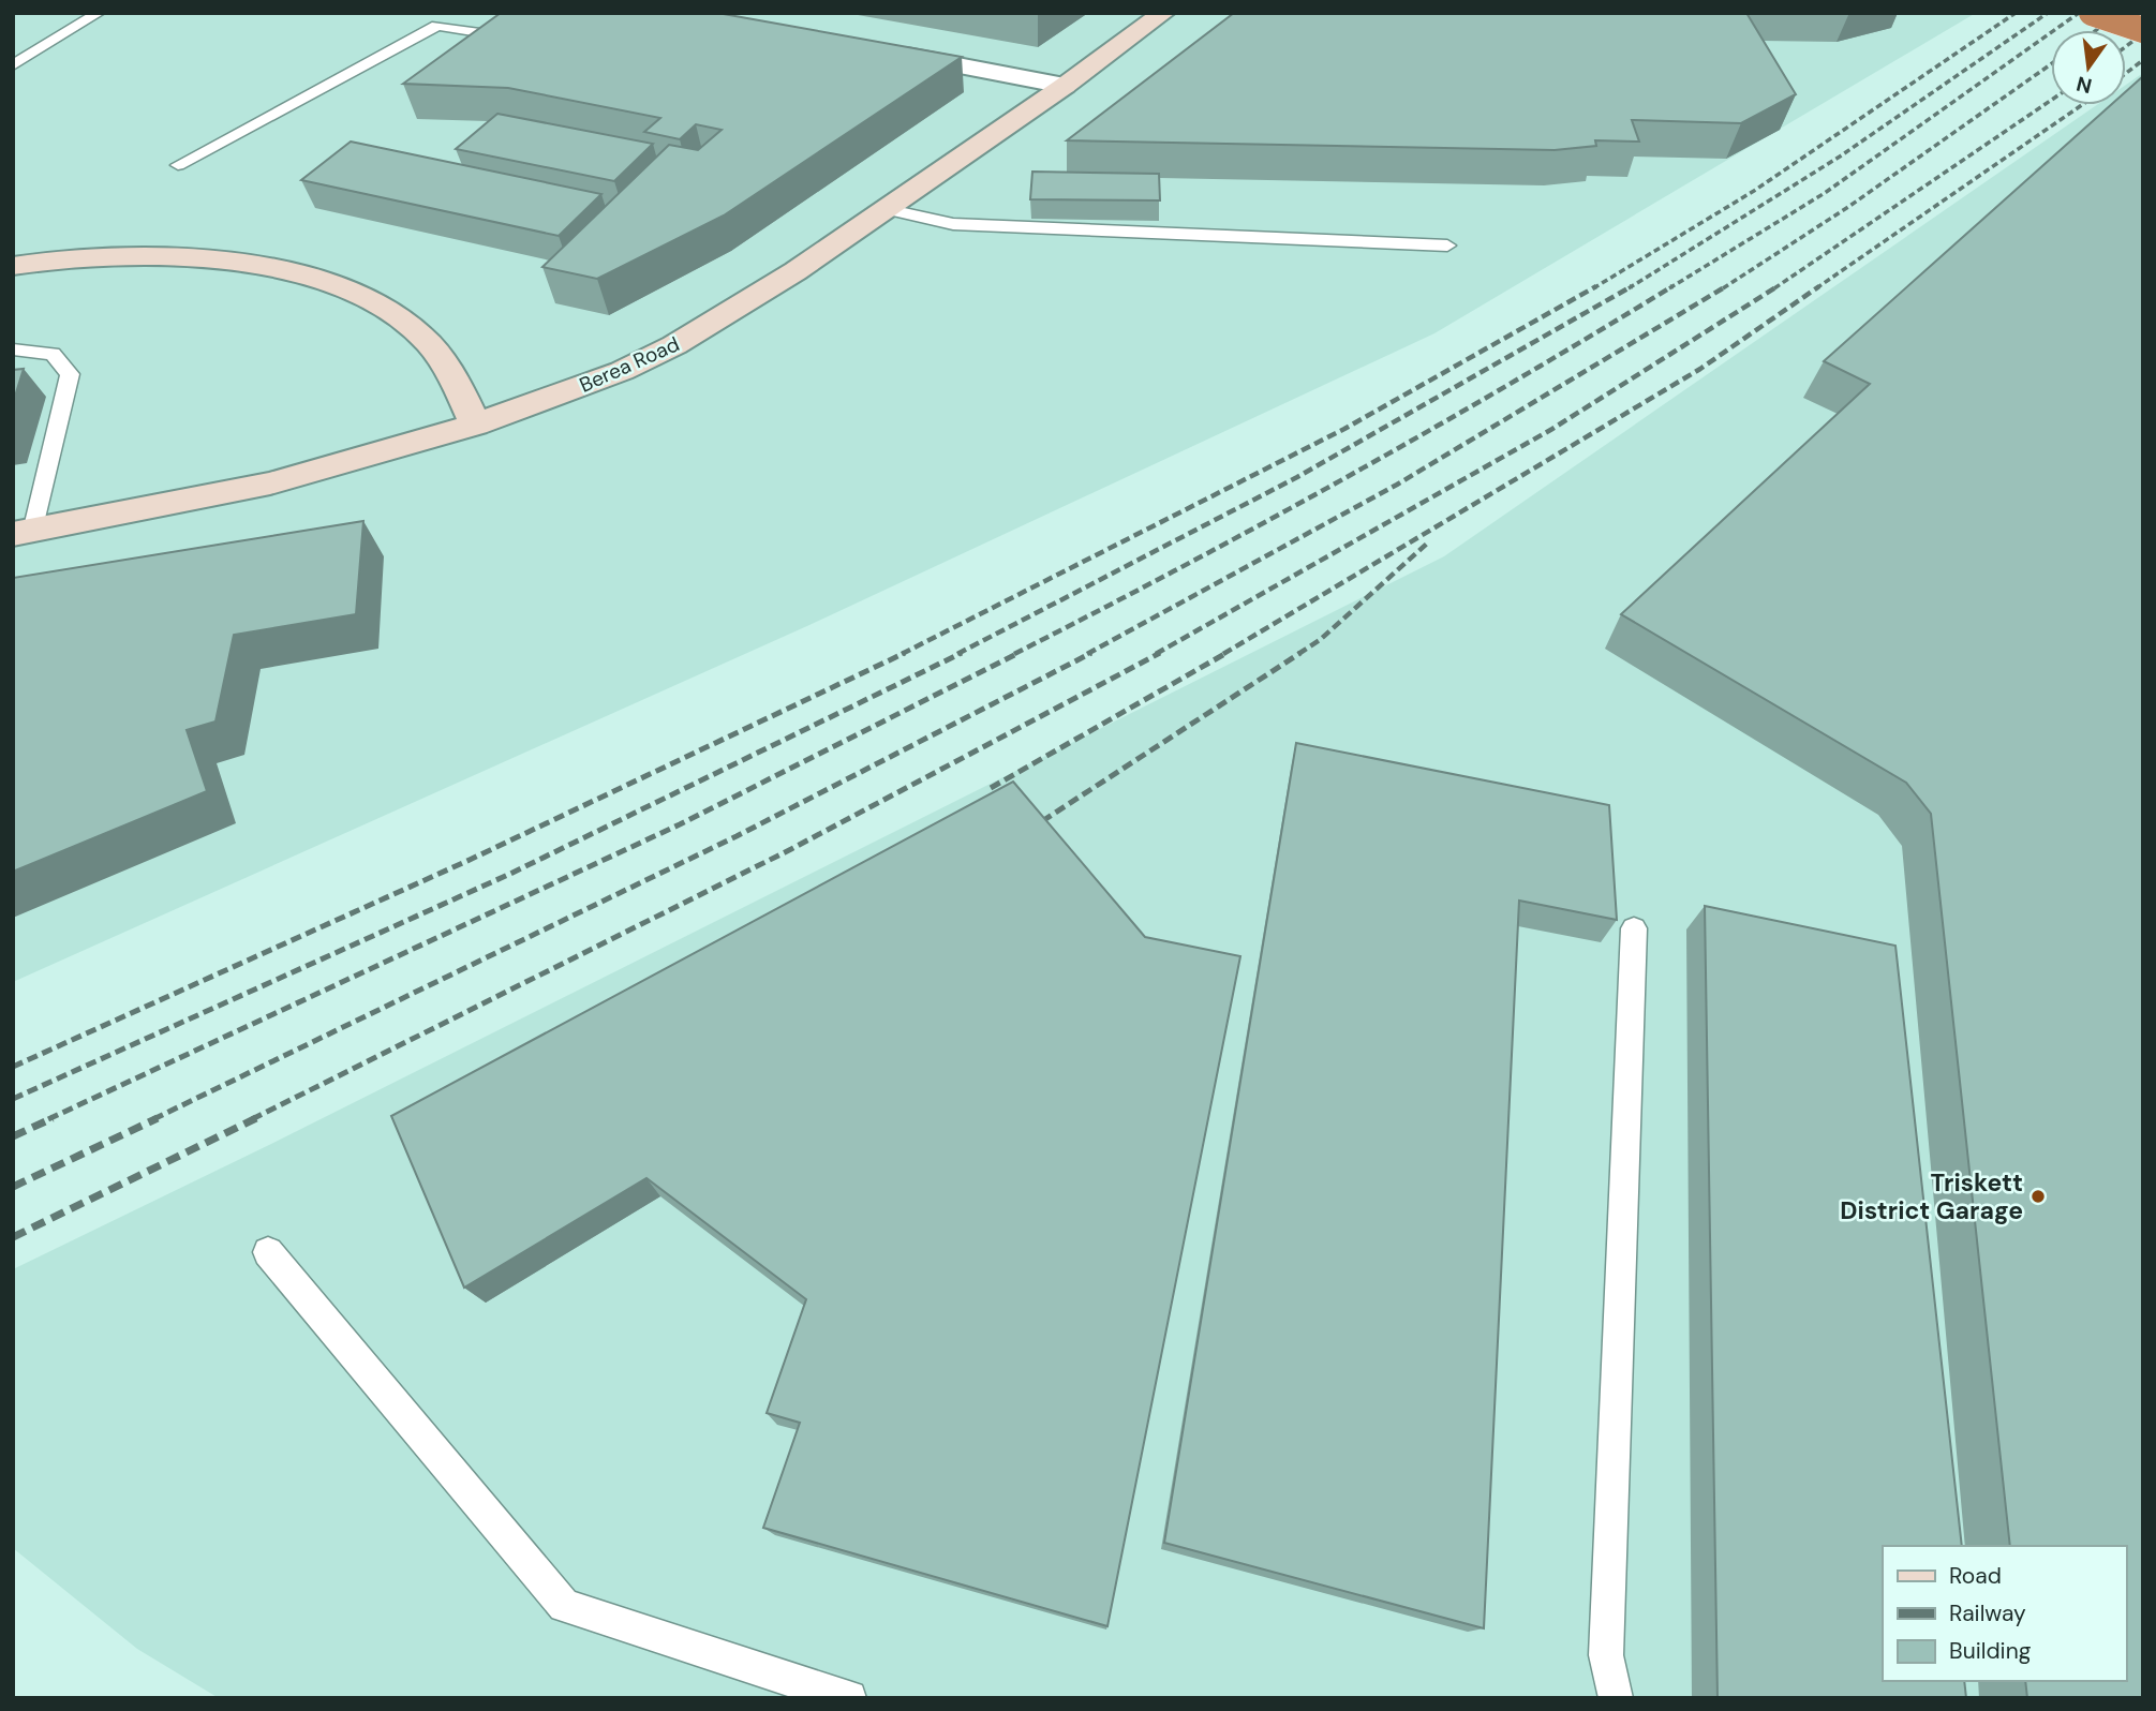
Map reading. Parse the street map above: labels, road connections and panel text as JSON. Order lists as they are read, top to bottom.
{
  "streets": {
    "main road": ["Berea Road"]
  },
  "places": ["Triskett District Garage"],
  "legend": ["Road", "Railway", "Building"],
  "north": "bottom"
}
